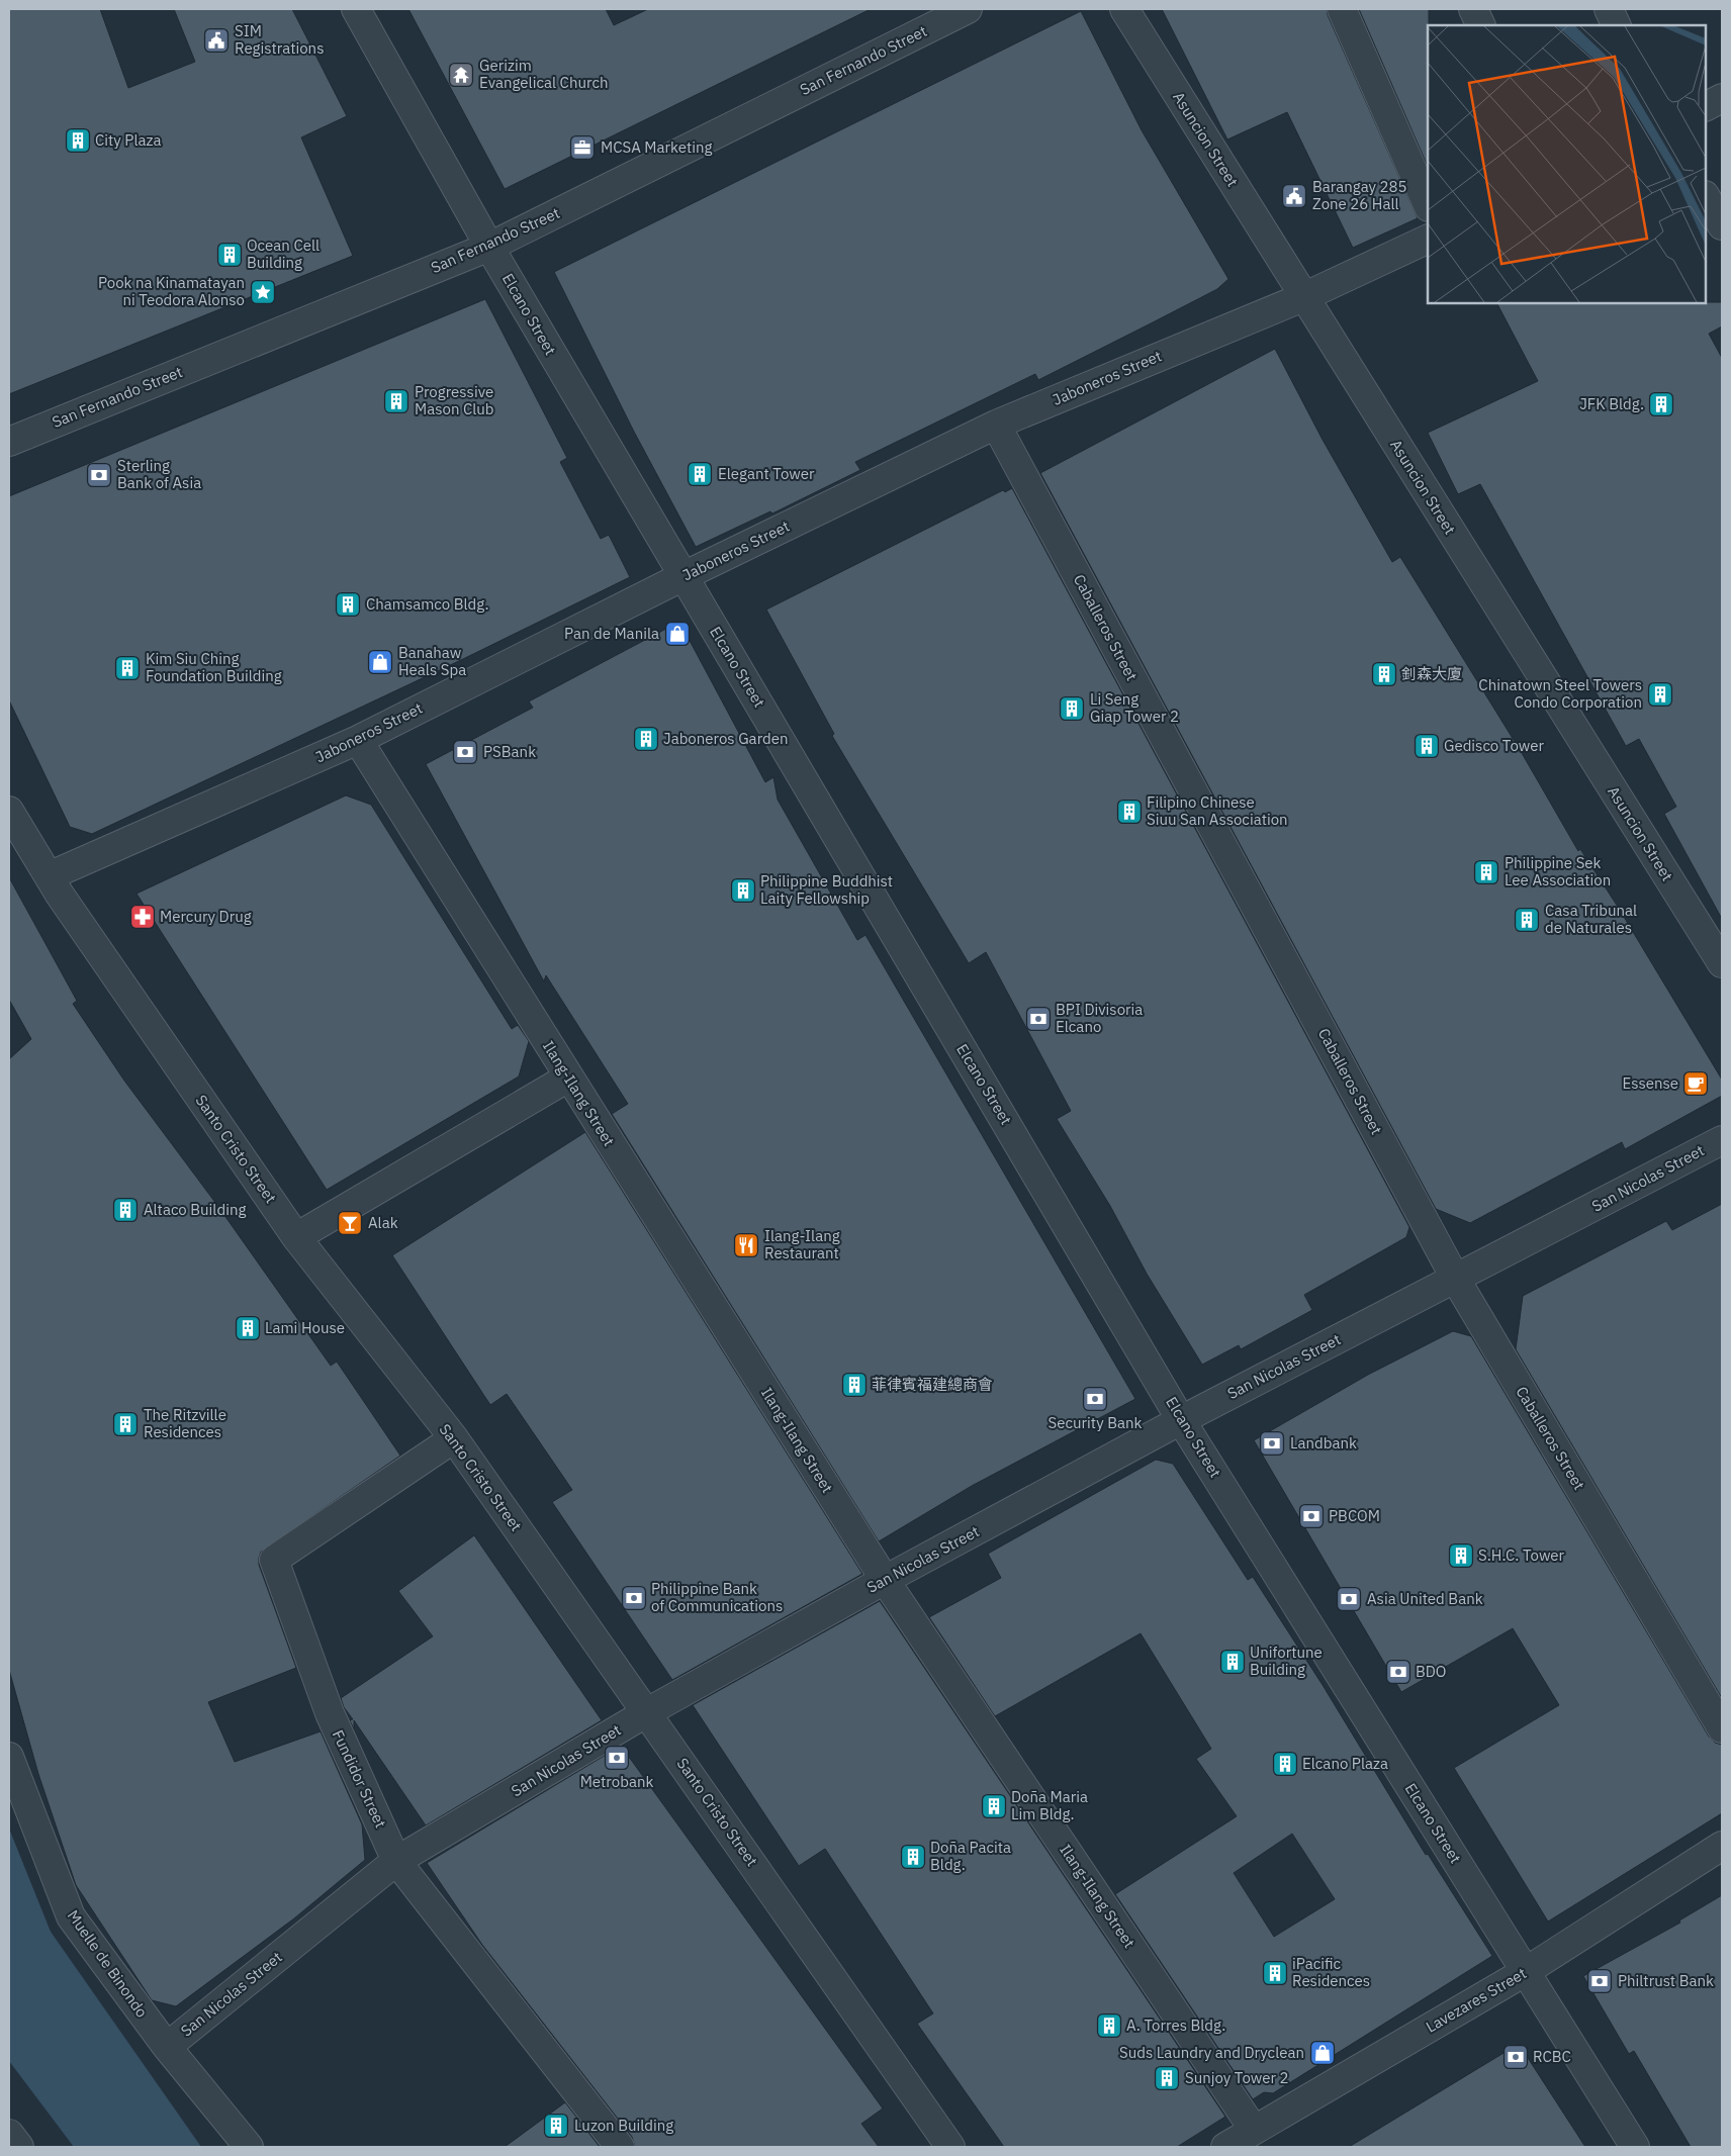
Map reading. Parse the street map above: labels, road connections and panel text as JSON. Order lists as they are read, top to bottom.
{
  "streets": {
    "street": [
      "San Fernando Street",
      "Asuncion Street",
      "Elcano Street",
      "Jaboneros Street",
      "Caballeros Street",
      "Ilang-Ilang Street",
      "Santo Cristo Street",
      "San Nicolas Street",
      "Fundidor Street",
      "Muelle de Binondo",
      "Lavezares Street"
    ]
  },
  "crossings": [
    ["San Fernando Street", "Elcano Street"],
    ["Asuncion Street", "Jaboneros Street"],
    ["Elcano Street", "Jaboneros Street"],
    ["Elcano Street", "San Nicolas Street"],
    ["Elcano Street", "Lavezares Street"],
    ["Jaboneros Street", "Caballeros Street"],
    ["Jaboneros Street", "Ilang-Ilang Street"],
    ["Jaboneros Street", "Santo Cristo Street"],
    ["Caballeros Street", "San Nicolas Street"],
    ["Ilang-Ilang Street", "San Nicolas Street"],
    ["Ilang-Ilang Street", "Lavezares Street"],
    ["Santo Cristo Street", "San Nicolas Street"],
    ["Santo Cristo Street", "Fundidor Street"],
    ["San Nicolas Street", "Fundidor Street"],
    ["San Nicolas Street", "Muelle de Binondo"]
  ],
  "places": {
    "public building": ["SIM Registrations", "Barangay 285 Zone 26 Hall"],
    "temple": ["Gerizim Evangelical Church"],
    "building": [
      "City Plaza",
      "Ocean Cell Building",
      "Progressive Mason Club",
      "JFK Bldg.",
      "Elegant Tower",
      "Chamsamco Bldg.",
      "Kim Siu Ching Foundation Building",
      "釗森大廈",
      "Chinatown Steel Towers Condo Corporation",
      "Li Seng Giap Tower 2",
      "Jaboneros Garden",
      "Gedisco Tower",
      "Filipino Chinese Siuu San Association",
      "Philippine Sek Lee Association",
      "Philippine Buddhist Laity Fellowship",
      "Casa Tribunal de Naturales",
      "Altaco Building",
      "Lami House",
      "菲律賓福建總商會",
      "The Ritzville Residences",
      "S.H.C. Tower",
      "Unifortune Building",
      "Elcano Plaza",
      "Doña Maria Lim Bldg.",
      "Doña Pacita Bldg.",
      "iPacific Residences",
      "A. Torres Bldg.",
      "Sunjoy Tower 2",
      "Luzon Building"
    ],
    "office": ["MCSA Marketing"],
    "place": ["Pook na Kinamatayan ni Teodora Alonso"],
    "bank": [
      "Sterling Bank of Asia",
      "PSBank",
      "BPI Divisoria Elcano",
      "Security Bank",
      "Landbank",
      "PBCOM",
      "Philippine Bank of Communications",
      "Asia United Bank",
      "BDO",
      "Metrobank",
      "Philtrust Bank",
      "RCBC"
    ],
    "shop": ["Pan de Manila", "Banahaw Heals Spa", "Suds Laundry and Dryclean"],
    "pharmacy": ["Mercury Drug"],
    "cafe": ["Essense"],
    "bar": ["Alak"],
    "restaurant": ["Ilang-Ilang Restaurant"]
  }
}
